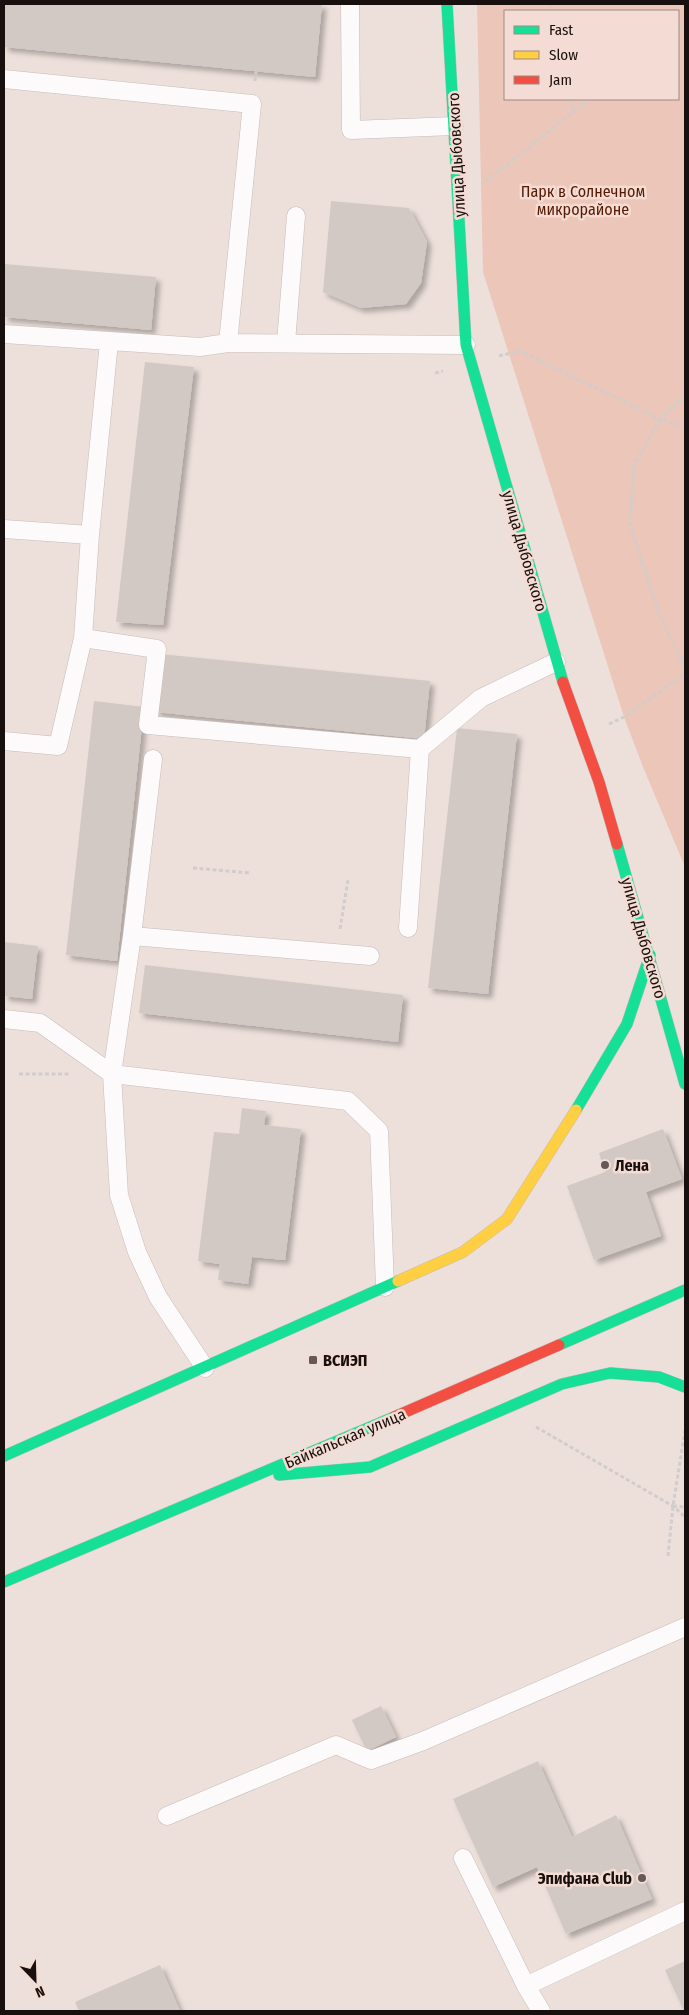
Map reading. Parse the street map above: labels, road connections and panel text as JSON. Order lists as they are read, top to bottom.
{
  "streets": {
    "street": ["улица Дыбовского", "Байкальская улица"]
  },
  "parks": ["Парк в Солнечном микрорайоне"],
  "places": {
    "other": ["Лена", "Эпифана Club"],
    "transit": ["ВСИЭП"]
  },
  "legend": ["Fast", "Slow", "Jam"],
  "north": "bottom right"
}
